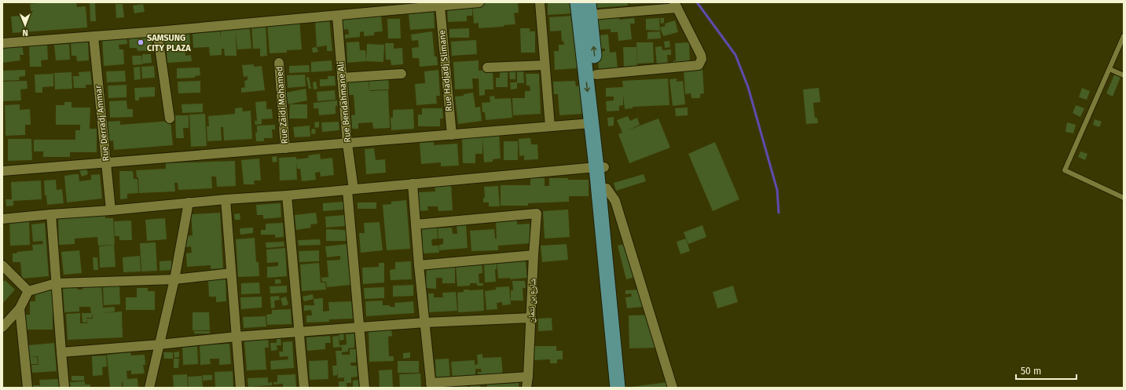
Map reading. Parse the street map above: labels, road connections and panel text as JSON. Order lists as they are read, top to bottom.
{
  "streets": {
    "street": [
      "Rue Hadjadj Slimane",
      "Rue Bendahmane Ali",
      "Rue Zaidi Mohamed",
      "Rue Derradj Ammar",
      "شارع بن نثمان"
    ]
  },
  "places": ["SAMSUNG CITY PLAZA"],
  "scale_bar": "50 m",
  "north": "bottom"
}
